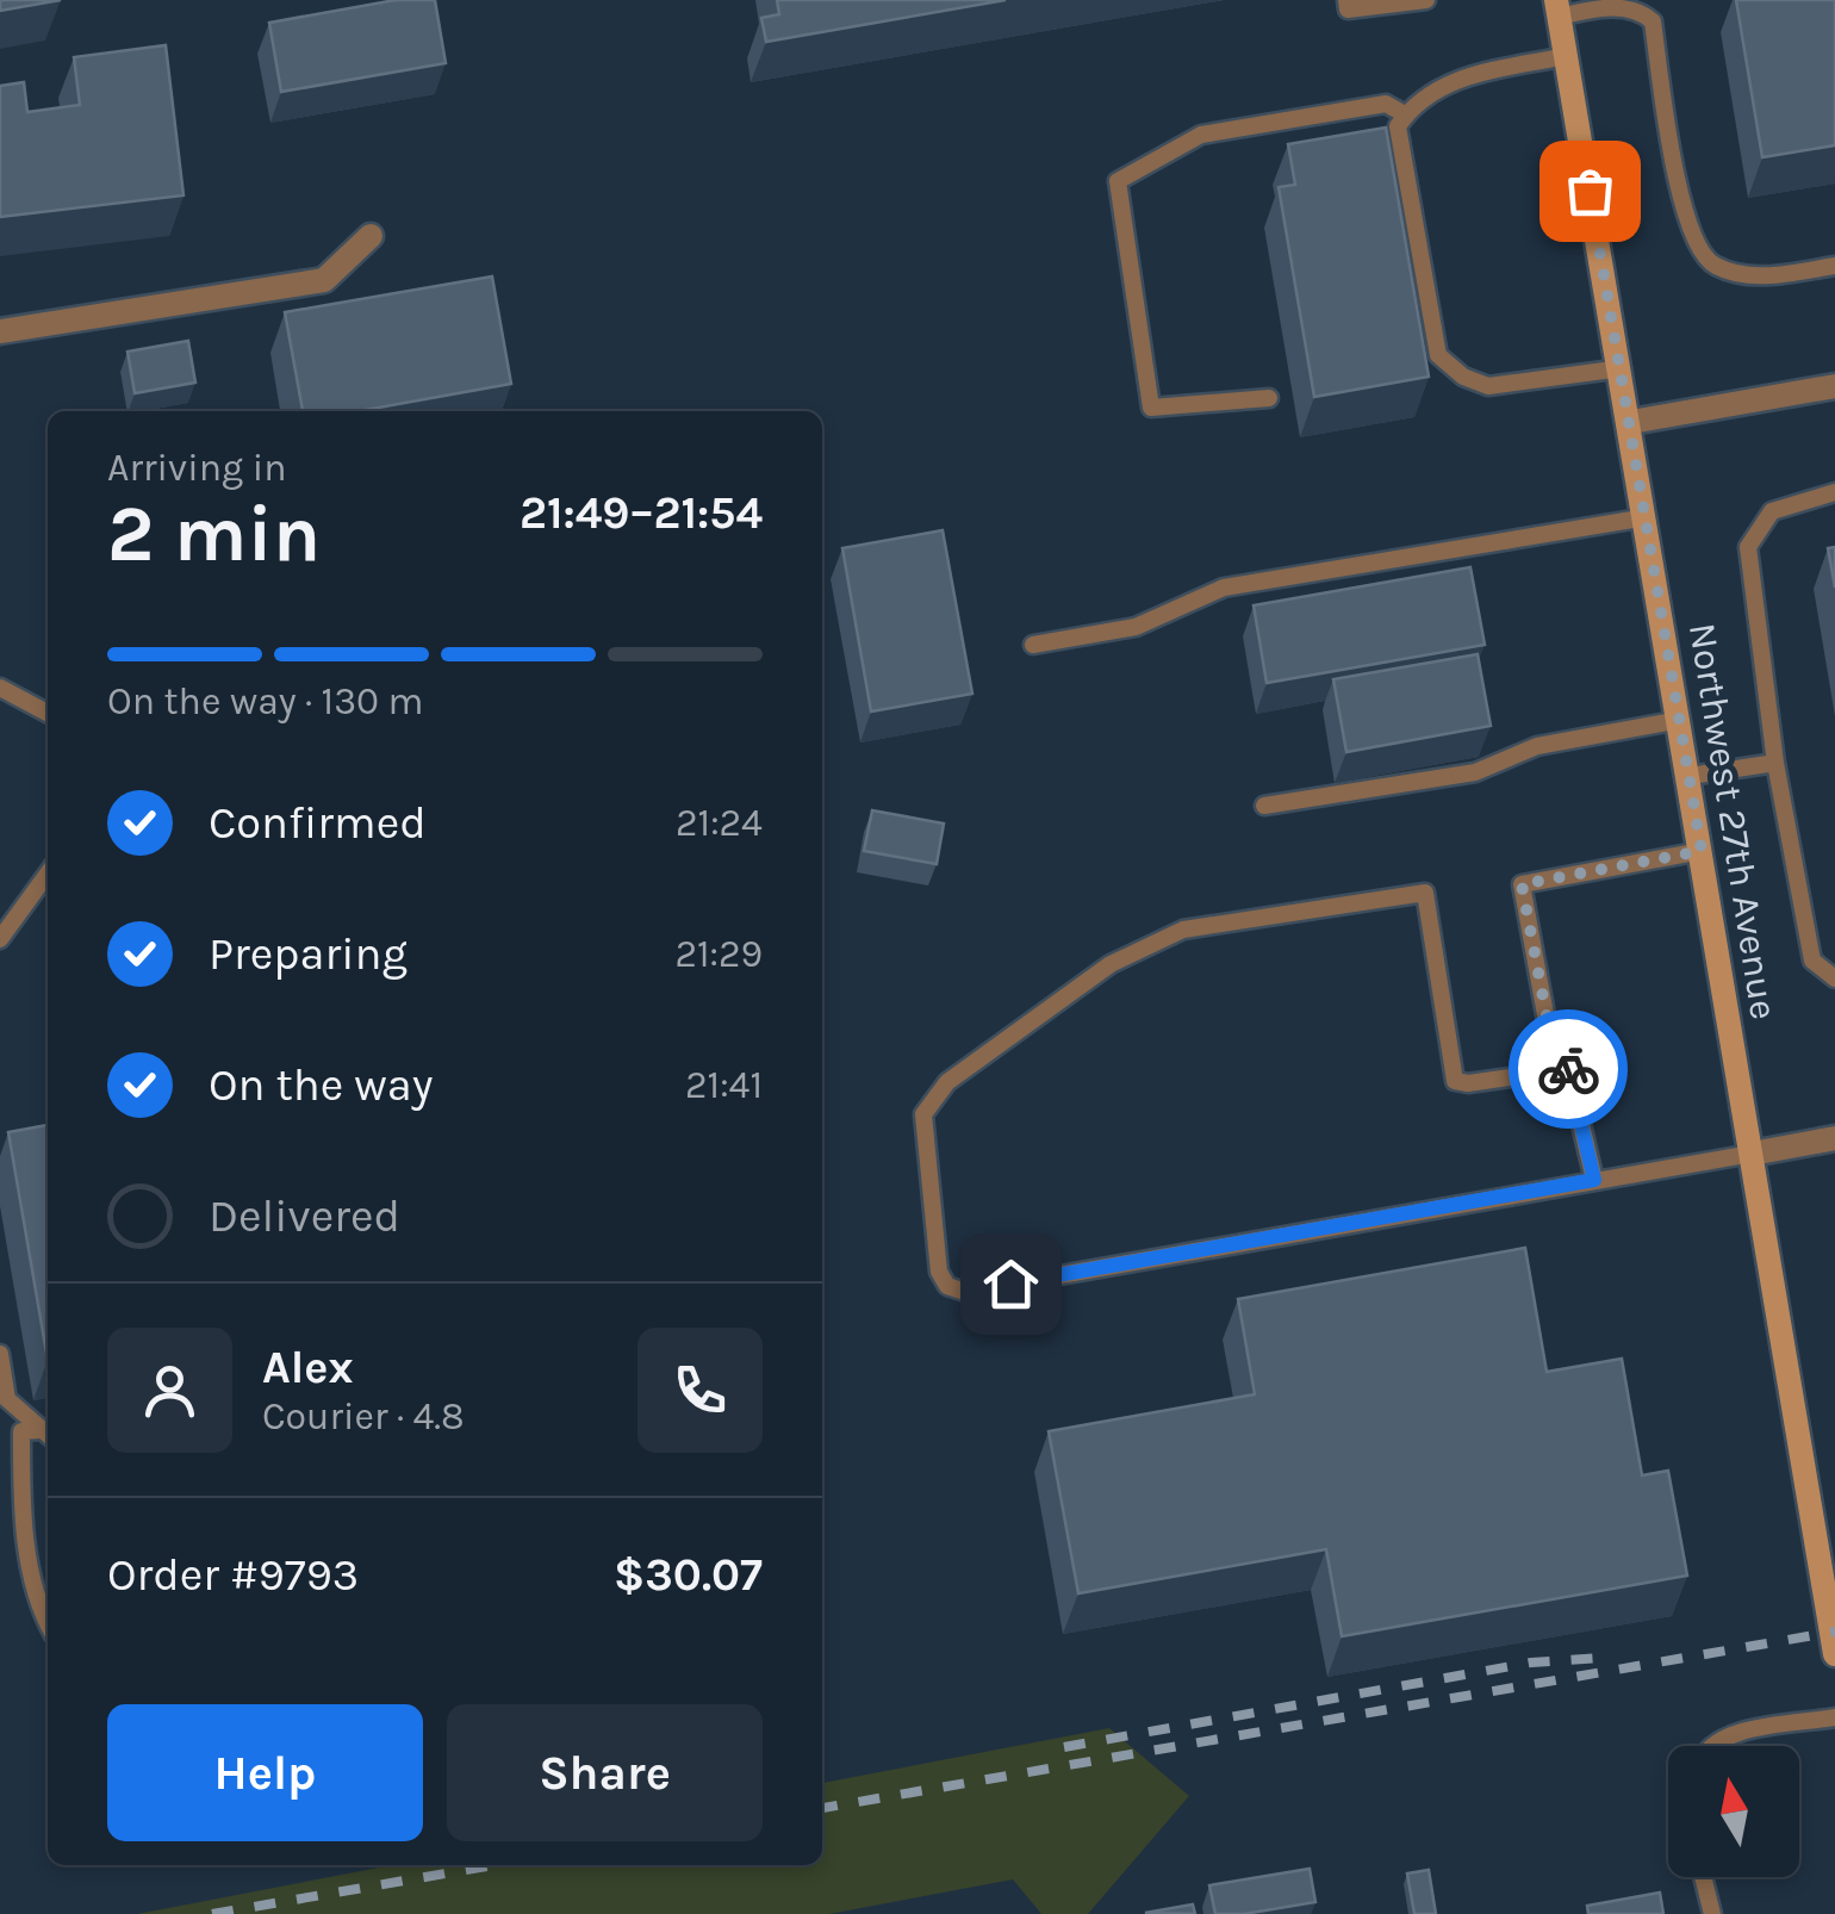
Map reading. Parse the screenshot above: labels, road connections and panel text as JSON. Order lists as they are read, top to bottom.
{
  "streets": {
    "main road": ["Northwest 27th Avenue"]
  },
  "north": "top",
  "page": {
    "heading": ["2 min", "Arriving in", "21:49–21:54"],
    "panel": [
      "Alex",
      "Courier · 4.8",
      "Order #9793",
      "$30.07"
    ],
    "bar": "On the way · 130 m",
    "list": [
      ["Confirmed", "21:24"],
      ["Preparing", "21:29"],
      ["On the way", "21:41"],
      "Delivered"
    ],
    "buttons": ["Help", "Share"]
  }
}
